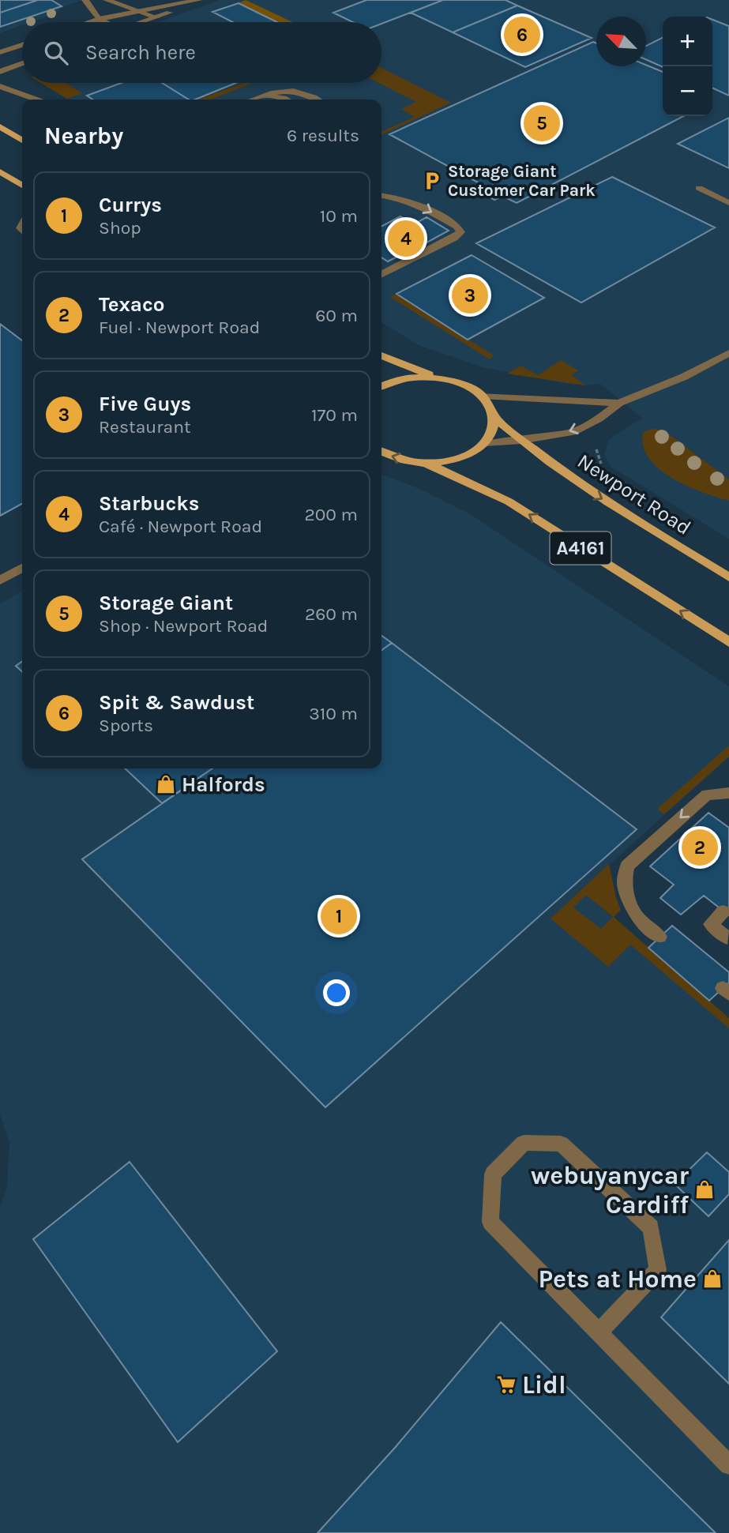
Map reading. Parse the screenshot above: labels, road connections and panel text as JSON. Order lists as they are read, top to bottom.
{
  "streets": {
    "main road": ["Newport Road", "A4161"]
  },
  "crossings": [
    ["Newport Road", "A4161"]
  ],
  "places": {
    "parking": ["Storage Giant Customer Car Park"],
    "shop": ["Halfords", "webuyanycar Cardiff", "Pets at Home"],
    "supermarket": ["Lidl"]
  },
  "north": "top left",
  "page": {
    "pins": [
      "6",
      "5",
      "4",
      "3",
      "2",
      "1"
    ],
    "map_buttons": ["+", "−"],
    "search": "Search here",
    "heading": ["Nearby", "6 results"],
    "list": [
      {
        "mark": "1",
        "name": "Currys",
        "note": "Shop",
        "value": "10 m"
      },
      {
        "mark": "2",
        "name": "Texaco",
        "note": "Fuel · Newport Road",
        "value": "60 m"
      },
      {
        "mark": "3",
        "name": "Five Guys",
        "note": "Restaurant",
        "value": "170 m"
      },
      {
        "mark": "4",
        "name": "Starbucks",
        "note": "Café · Newport Road",
        "value": "200 m"
      },
      {
        "mark": "5",
        "name": "Storage Giant",
        "note": "Shop · Newport Road",
        "value": "260 m"
      },
      {
        "mark": "6",
        "name": "Spit & Sawdust",
        "note": "Sports",
        "value": "310 m"
      }
    ]
  }
}
